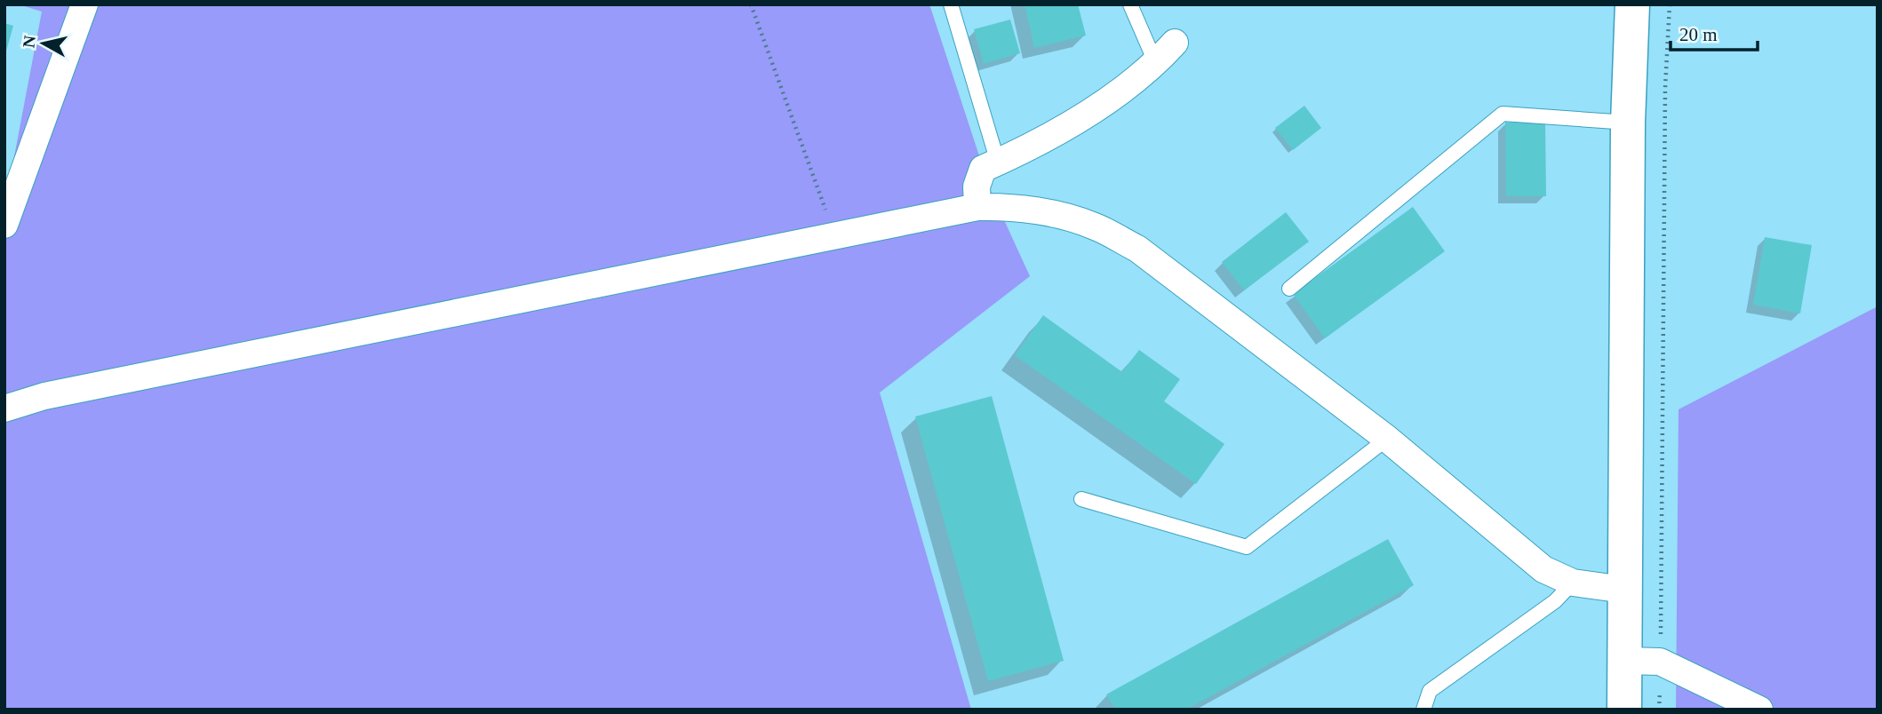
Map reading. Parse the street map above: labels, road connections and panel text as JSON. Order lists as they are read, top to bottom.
{
  "scale_bar": "20 m",
  "north": "left"
}
